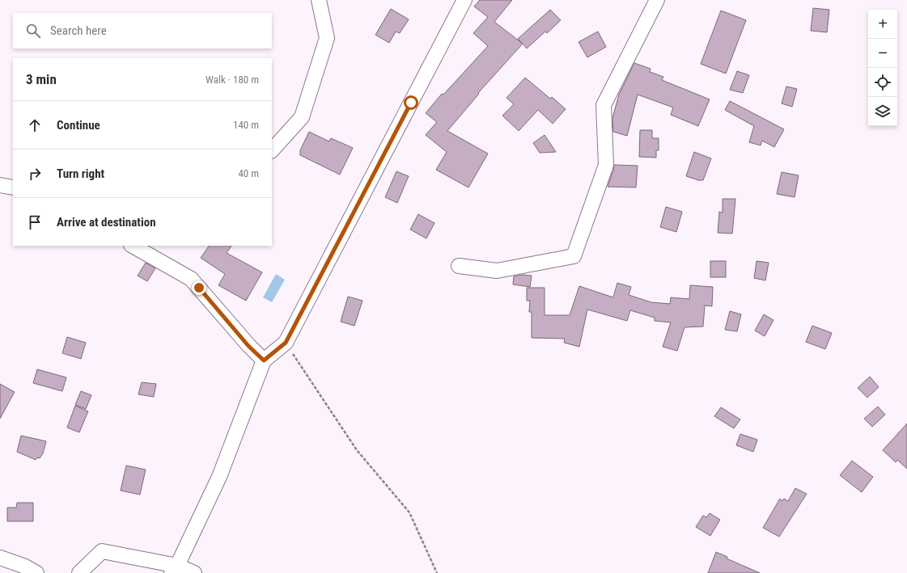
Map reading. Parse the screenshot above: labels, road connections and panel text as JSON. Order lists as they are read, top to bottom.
{
  "page": {
    "map_buttons": ["+", "−"],
    "search": "Search here",
    "heading": ["3 min", "Walk · 180 m"],
    "list": [
      ["Continue", "140 m"],
      ["Turn right", "40 m"],
      "Arrive at destination"
    ]
  }
}
